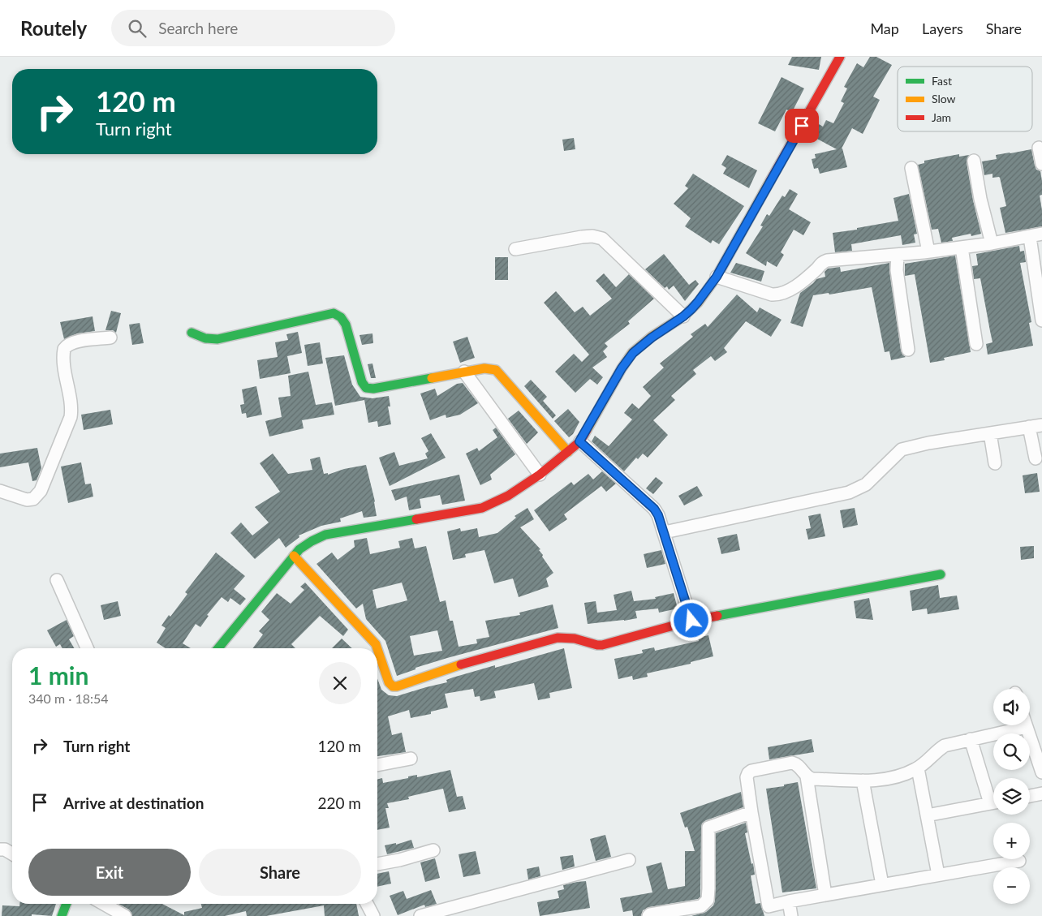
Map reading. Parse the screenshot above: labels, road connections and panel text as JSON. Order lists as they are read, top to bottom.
{
  "legend": ["Fast", "Slow", "Jam"],
  "page": {
    "header": "Routely",
    "search": "Search here",
    "nav": ["Map", "Layers", "Share"],
    "turn": ["120 m", "Turn right"],
    "heading": ["1 min", "340 m · 18:54"],
    "map_buttons": ["+", "−"],
    "list": [
      {
        "name": "Turn right",
        "value": "120 m"
      },
      {
        "name": "Arrive at destination",
        "value": "220 m"
      }
    ],
    "buttons": ["Exit", "Share"]
  }
}
